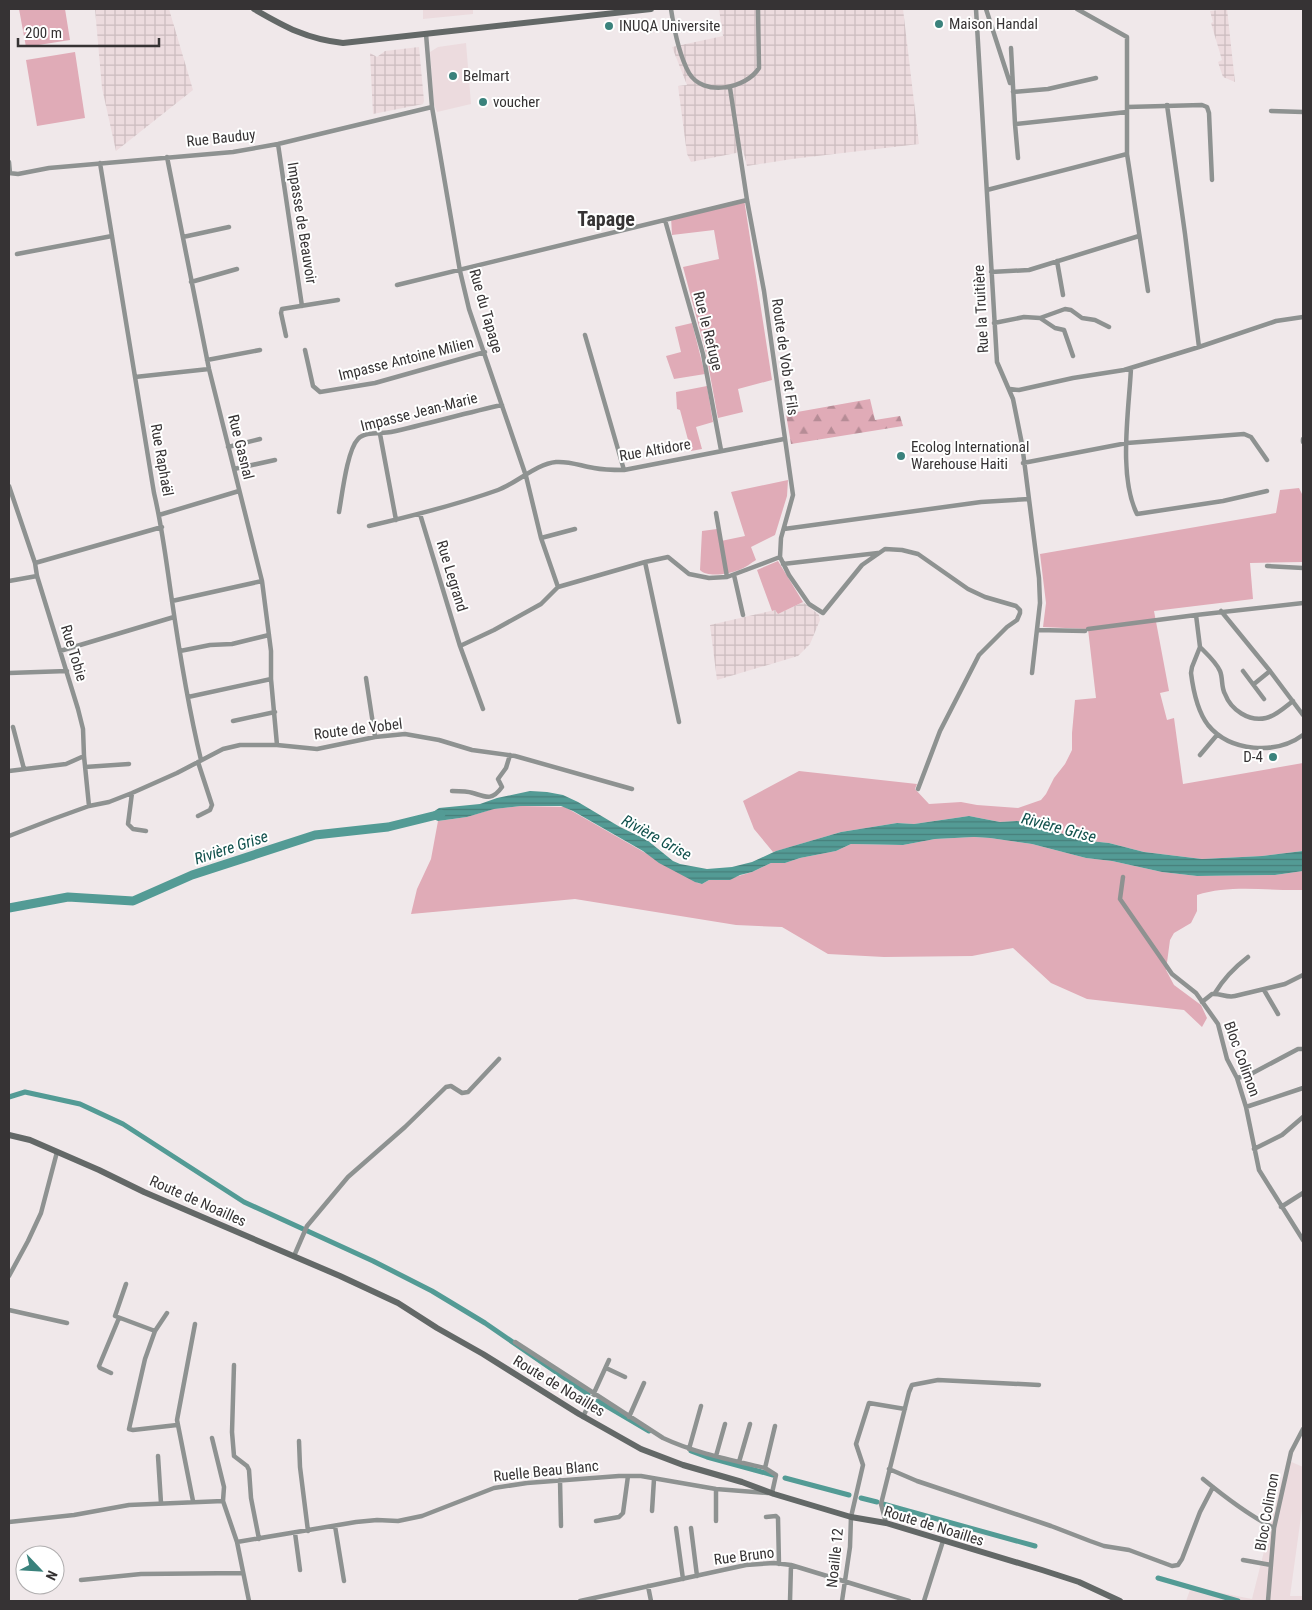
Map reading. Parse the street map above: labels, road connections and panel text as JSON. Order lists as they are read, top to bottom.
{
  "streets": {
    "street": [
      "Rue Bauduy",
      "Impasse de Beauvoir",
      "Rue la Truitière",
      "Rue du Tapage",
      "Rue le Refuge",
      "Route de Vob et Fils",
      "Impasse Antoine Milien",
      "Impasse Jean-Marie",
      "Rue Gasnal",
      "Rue Altidore",
      "Rue Raphaël",
      "Rue Legrand",
      "Rue Tobie",
      "Route de Vobel",
      "Bloc Colimon",
      "Route de Noailles",
      "Ruelle Beau Blanc",
      "Rue Bruno",
      "Noaille 12"
    ]
  },
  "crossings": [
    ["Rue Bauduy", "Impasse de Beauvoir"],
    ["Rue Bauduy", "Rue du Tapage"],
    ["Rue Bauduy", "Rue Gasnal"],
    ["Rue Bauduy", "Rue Raphaël"],
    ["Rue du Tapage", "Impasse Antoine Milien"],
    ["Rue du Tapage", "Impasse Jean-Marie"],
    ["Rue du Tapage", "Rue Altidore"],
    ["Rue le Refuge", "Rue Altidore"],
    ["Route de Vob et Fils", "Rue Altidore"],
    ["Rue Gasnal", "Route de Vobel"],
    ["Rue Altidore", "Rue Legrand"],
    ["Rue Raphaël", "Route de Vobel"],
    ["Rue Tobie", "Route de Vobel"],
    ["Route de Noailles", "Ruelle Beau Blanc"],
    ["Route de Noailles", "Noaille 12"],
    ["Rue Bruno", "Noaille 12"]
  ],
  "districts": ["Tapage"],
  "water": ["Rivière Grise"],
  "places": [
    "Maison Handal",
    "INUQA Universite",
    "Belmart",
    "voucher",
    "Ecolog International Warehouse Haiti",
    "D-4"
  ],
  "scale_bar": "200 m",
  "north": "bottom right"
}
